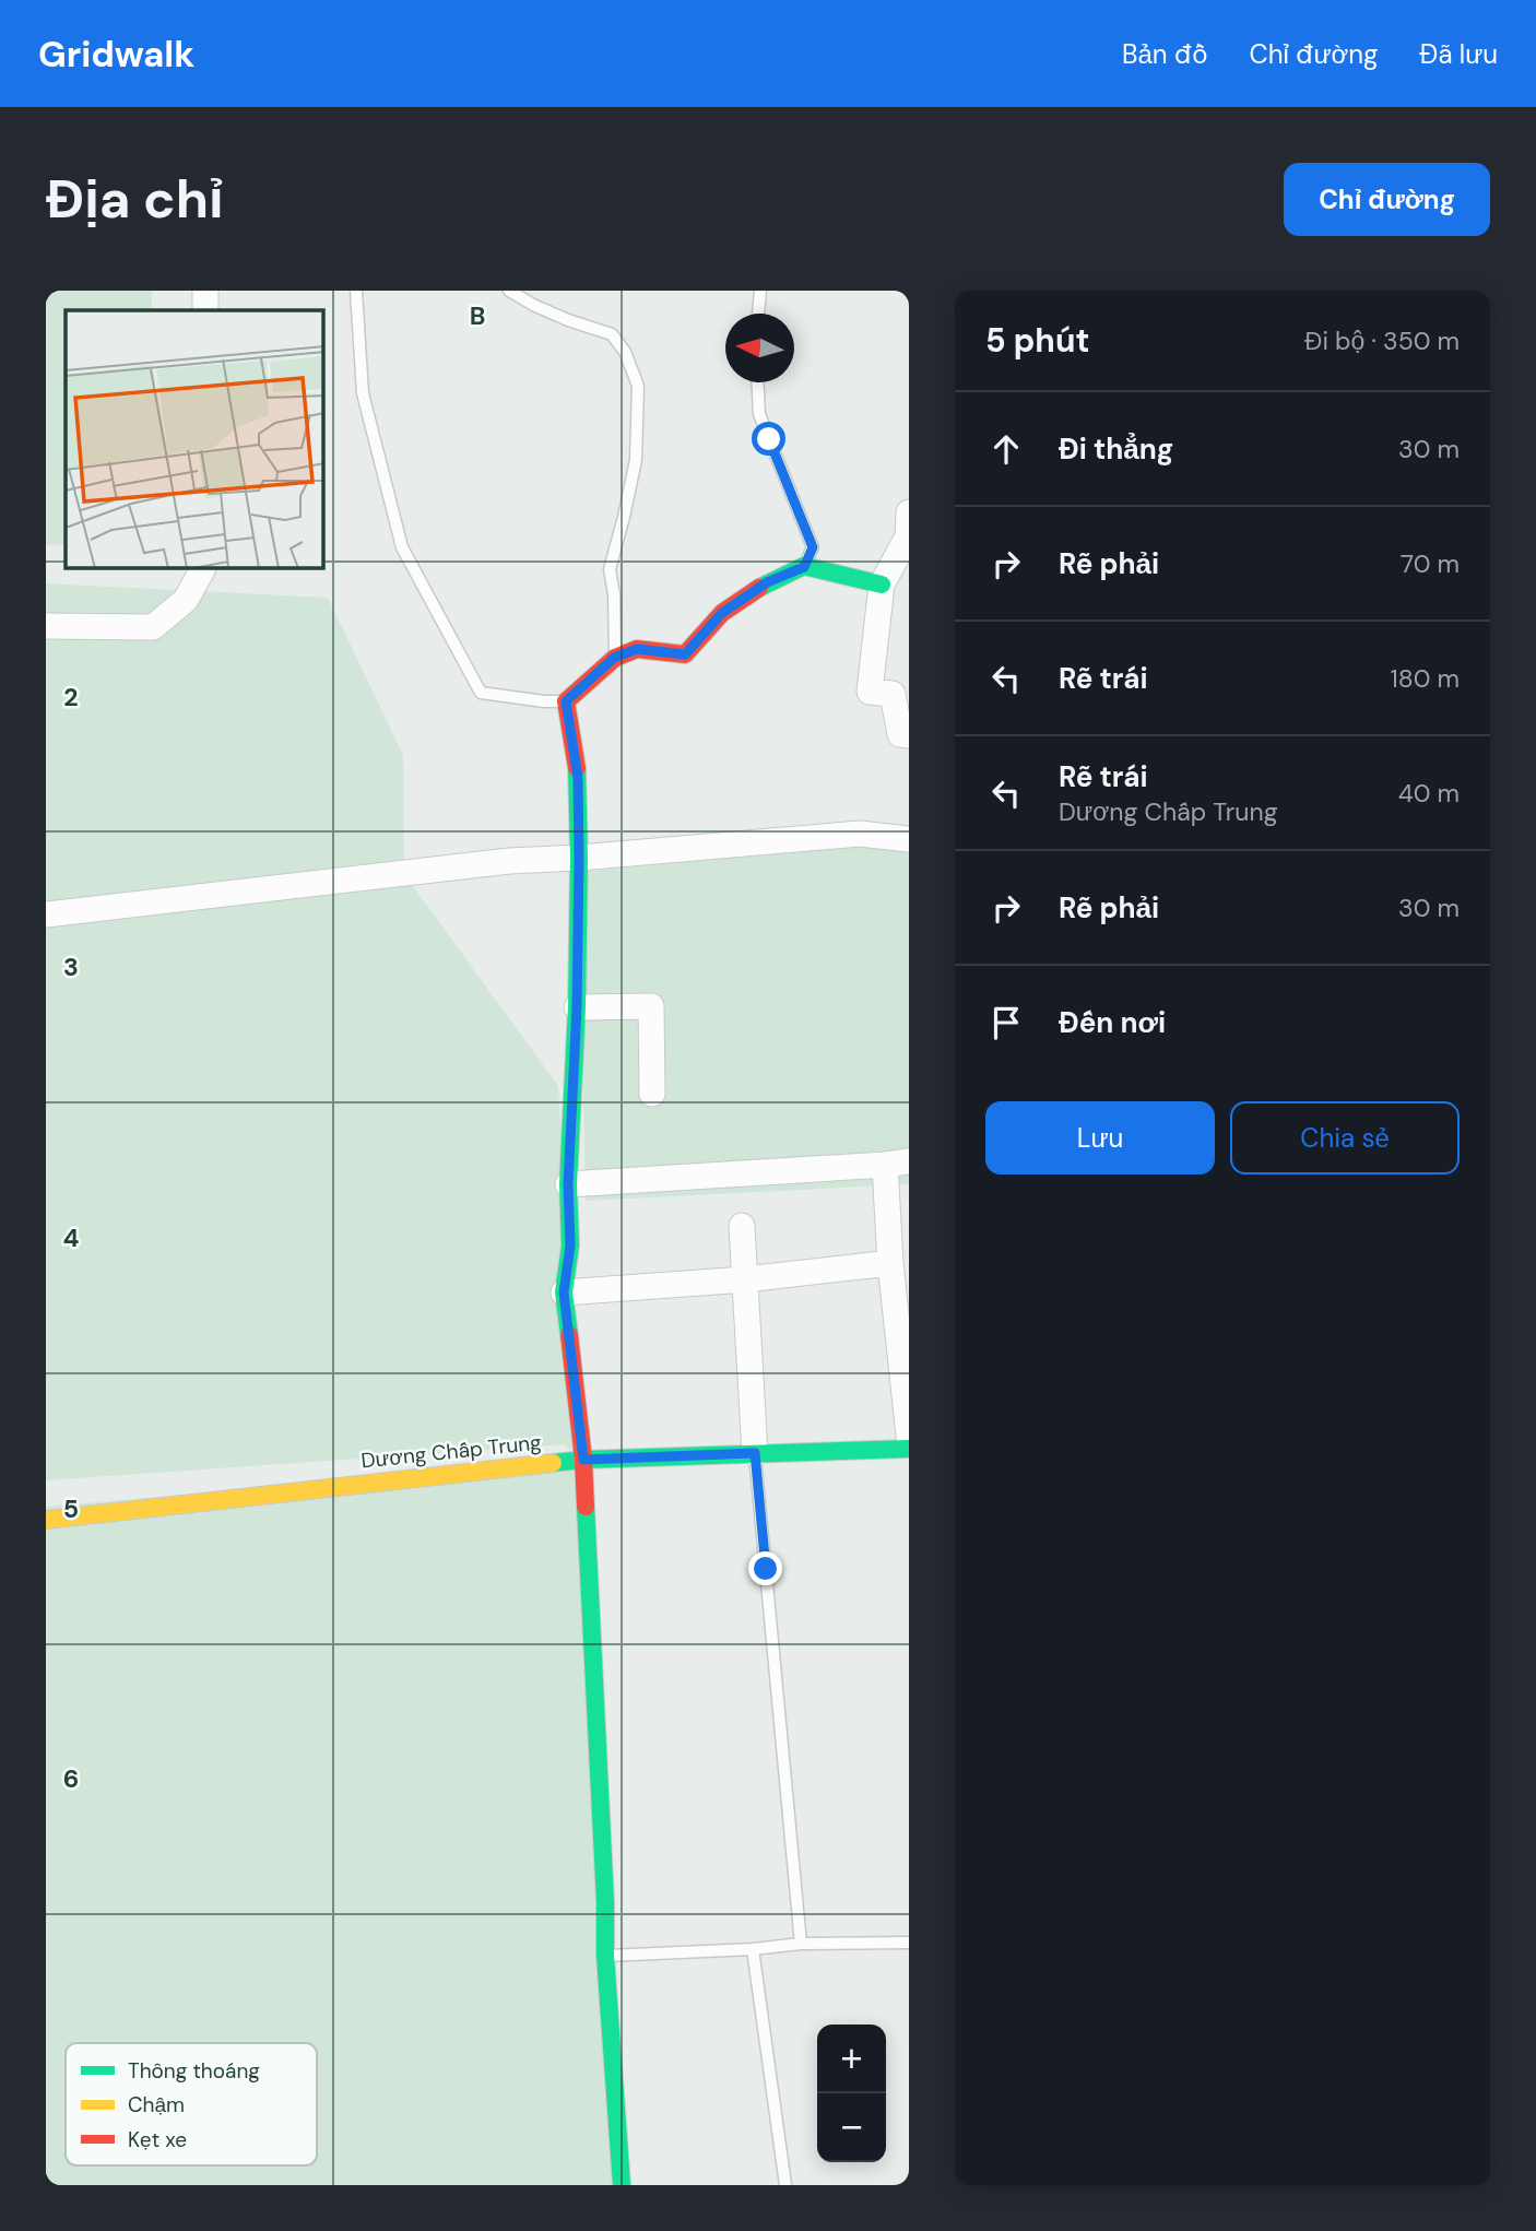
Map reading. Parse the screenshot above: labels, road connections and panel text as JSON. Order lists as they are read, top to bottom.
{
  "streets": {
    "street": ["Dương Chấp Trung"]
  },
  "legend": ["Thông thoáng", "Chậm", "Kẹt xe"],
  "north": "left",
  "page": {
    "header": "Gridwalk",
    "nav": ["Bản đồ", "Chỉ đường", "Đã lưu"],
    "buttons": [
      "Chỉ đường",
      ["Lưu", "Chia sẻ"]
    ],
    "title": "Địa chỉ",
    "heading": ["5 phút", "Đi bộ · 350 m"],
    "list": [
      ["Đi thẳng", "30 m"],
      ["Rẽ phải", "70 m"],
      ["Rẽ trái", "180 m"],
      ["Rẽ trái", "Dương Chấp Trung", "40 m"],
      ["Rẽ phải", "30 m"],
      "Đến nơi"
    ],
    "map_buttons": ["+", "−"]
  },
  "grid": {
    "columns": ["B"],
    "rows": [
      "2",
      "3",
      "4",
      "5",
      "6"
    ]
  }
}
